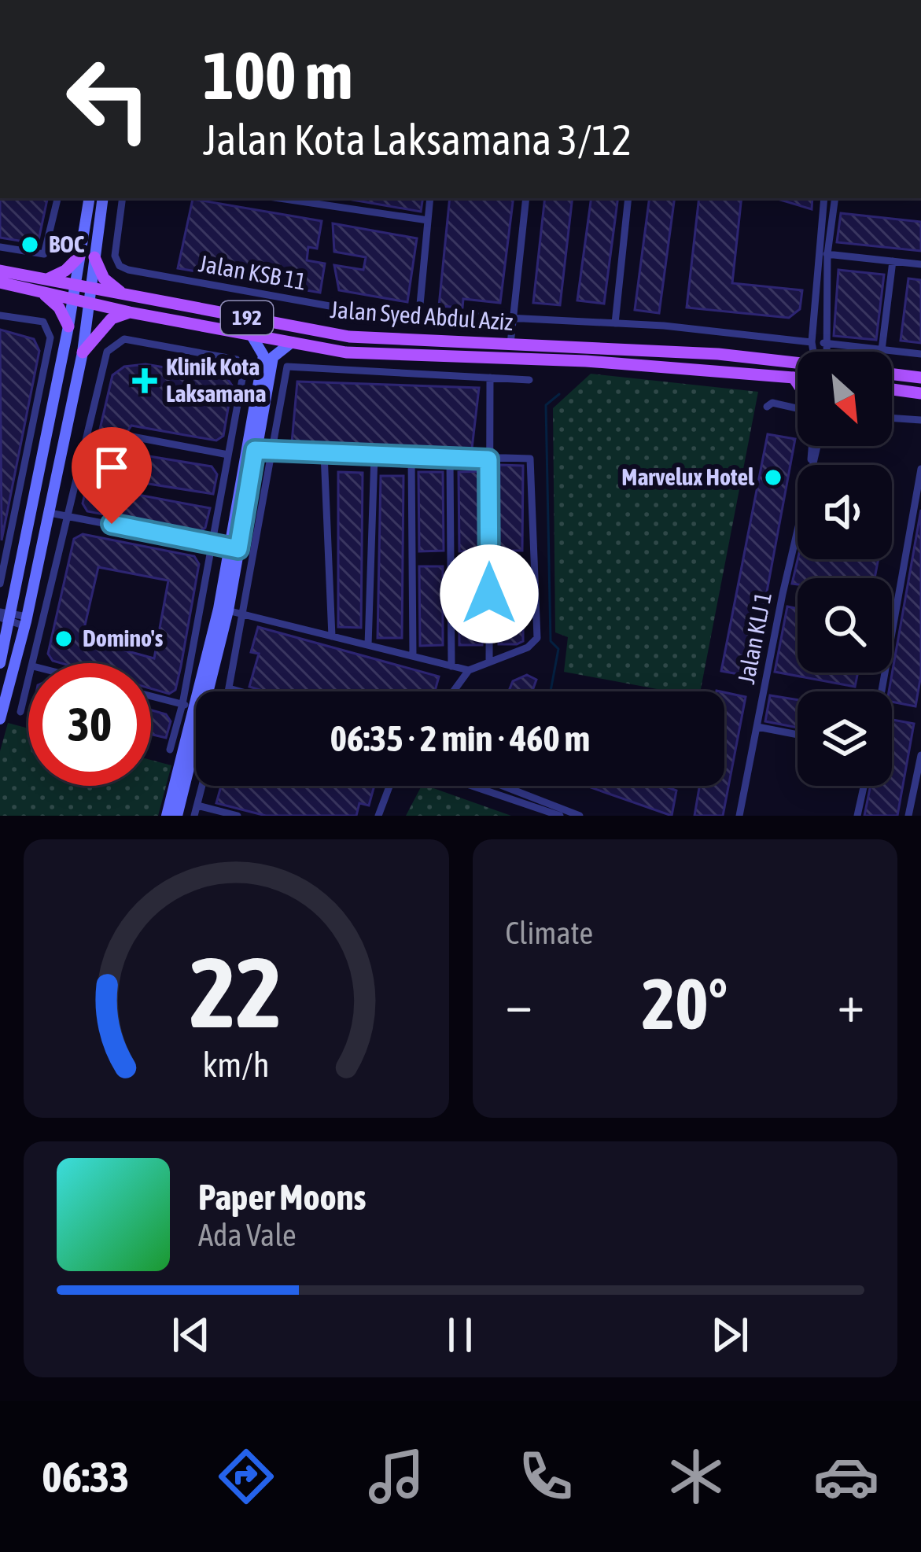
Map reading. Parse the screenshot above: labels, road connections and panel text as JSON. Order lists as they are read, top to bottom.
{
  "streets": {
    "main road": ["Jalan Syed Abdul Aziz", "192"],
    "street": ["Jalan KSB 11", "Jalan KLJ 1"]
  },
  "places": {
    "other": ["BOC", "Marvelux Hotel", "Domino's"],
    "health": ["Klinik Kota Laksamana"]
  },
  "north": "bottom right",
  "page": {
    "turn": ["100 m", "Jalan Kota Laksamana 3/12"],
    "limit": "30",
    "trip": "06:35 · 2 min · 460 m",
    "tile": "Climate",
    "heat": ["−", "20°", "+"],
    "song": ["Paper Moons", "Ada Vale"],
    "tabs": "06:33",
    "gauge": ["22", "km/h"]
  }
}
